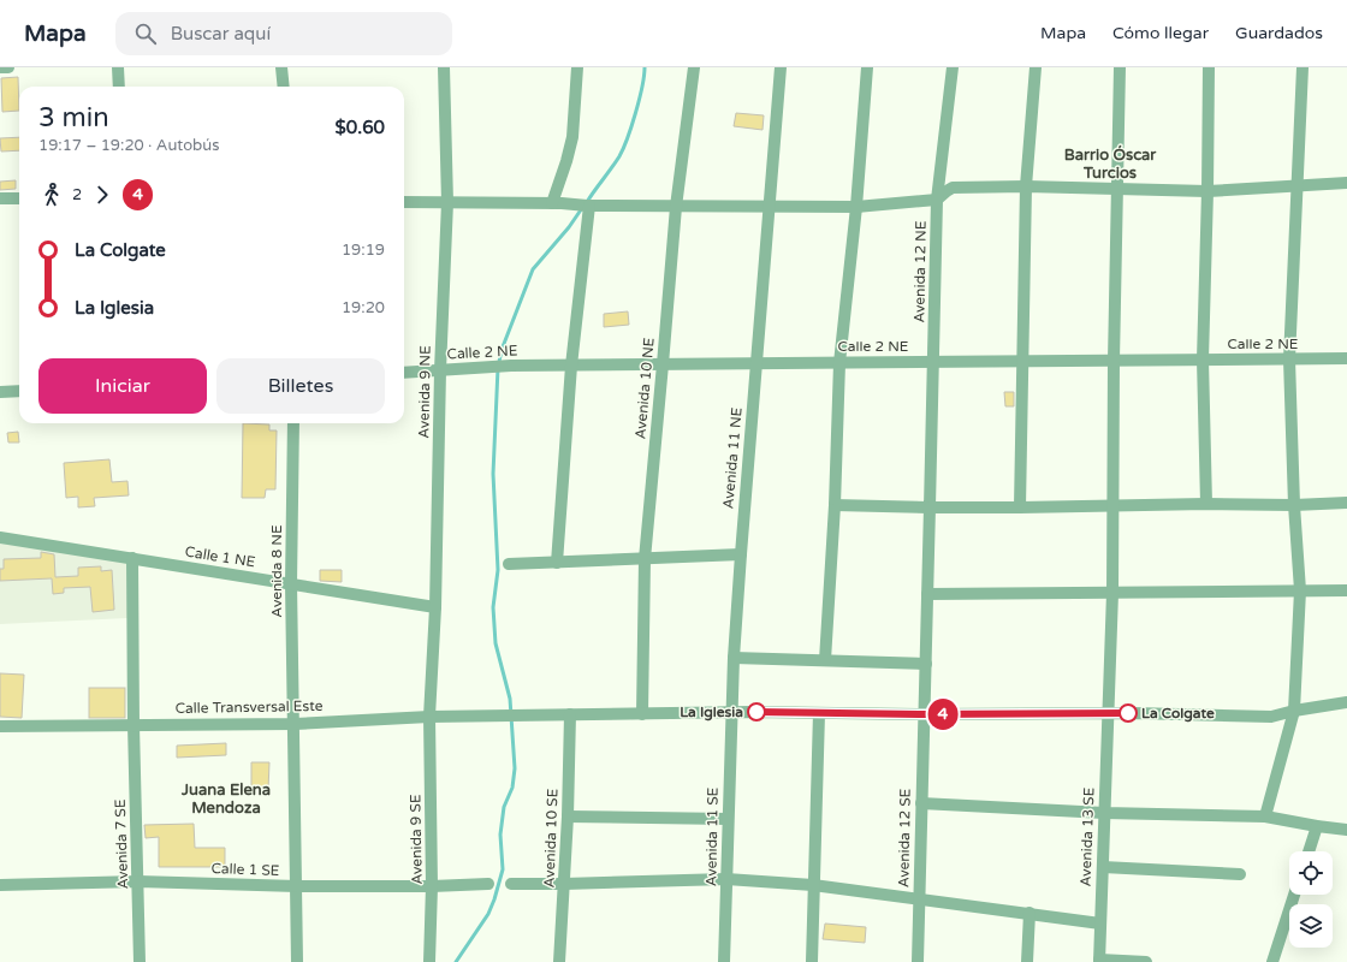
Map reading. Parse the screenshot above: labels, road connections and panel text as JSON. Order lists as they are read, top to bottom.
{
  "streets": {
    "street": [
      "Avenida 12 NE",
      "Calle 2 NE",
      "Avenida 10 NE",
      "Avenida 9 NE",
      "Avenida 11 NE",
      "Calle 1 NE",
      "Avenida 8 NE",
      "Calle Transversal Este",
      "Avenida 11 SE",
      "Avenida 13 SE",
      "Avenida 10 SE",
      "Avenida 12 SE",
      "Avenida 9 SE",
      "Avenida 7 SE",
      "Calle 1 SE"
    ]
  },
  "crossings": [
    ["Avenida 12 NE", "Calle 2 NE"],
    ["Avenida 12 NE", "Avenida 12 SE"],
    ["Calle 2 NE", "Avenida 10 NE"],
    ["Calle 2 NE", "Avenida 9 NE"],
    ["Calle 2 NE", "Avenida 11 NE"],
    ["Calle 2 NE", "Avenida 13 SE"],
    ["Avenida 9 NE", "Calle 1 NE"],
    ["Avenida 9 NE", "Calle Transversal Este"],
    ["Avenida 9 NE", "Avenida 9 SE"],
    ["Avenida 11 NE", "Avenida 11 SE"],
    ["Calle 1 NE", "Avenida 8 NE"],
    ["Calle 1 NE", "Avenida 7 SE"],
    ["Avenida 8 NE", "Calle Transversal Este"],
    ["Avenida 8 NE", "Calle 1 SE"],
    ["Calle Transversal Este", "Avenida 10 SE"],
    ["Calle Transversal Este", "Avenida 9 SE"],
    ["Calle Transversal Este", "Avenida 7 SE"],
    ["Avenida 9 SE", "Calle 1 SE"],
    ["Avenida 7 SE", "Calle 1 SE"]
  ],
  "districts": ["Barrio Óscar Turcios", "Juana Elena Mendoza"],
  "places": ["La Iglesia", "La Colgate"],
  "lines": ["bus line 4"],
  "page": {
    "header": "Mapa",
    "search": "Buscar aquí",
    "nav": ["Mapa", "Cómo llegar", "Guardados"],
    "on_map": "4",
    "heading": ["3 min", "19:17 – 19:20 · Autobús", "$0.60"],
    "legs": ["2", "4"],
    "list": [
      {
        "name": "La Colgate",
        "value": "19:19"
      },
      {
        "name": "La Iglesia",
        "value": "19:20"
      }
    ],
    "buttons": ["Iniciar", "Billetes"]
  }
}
